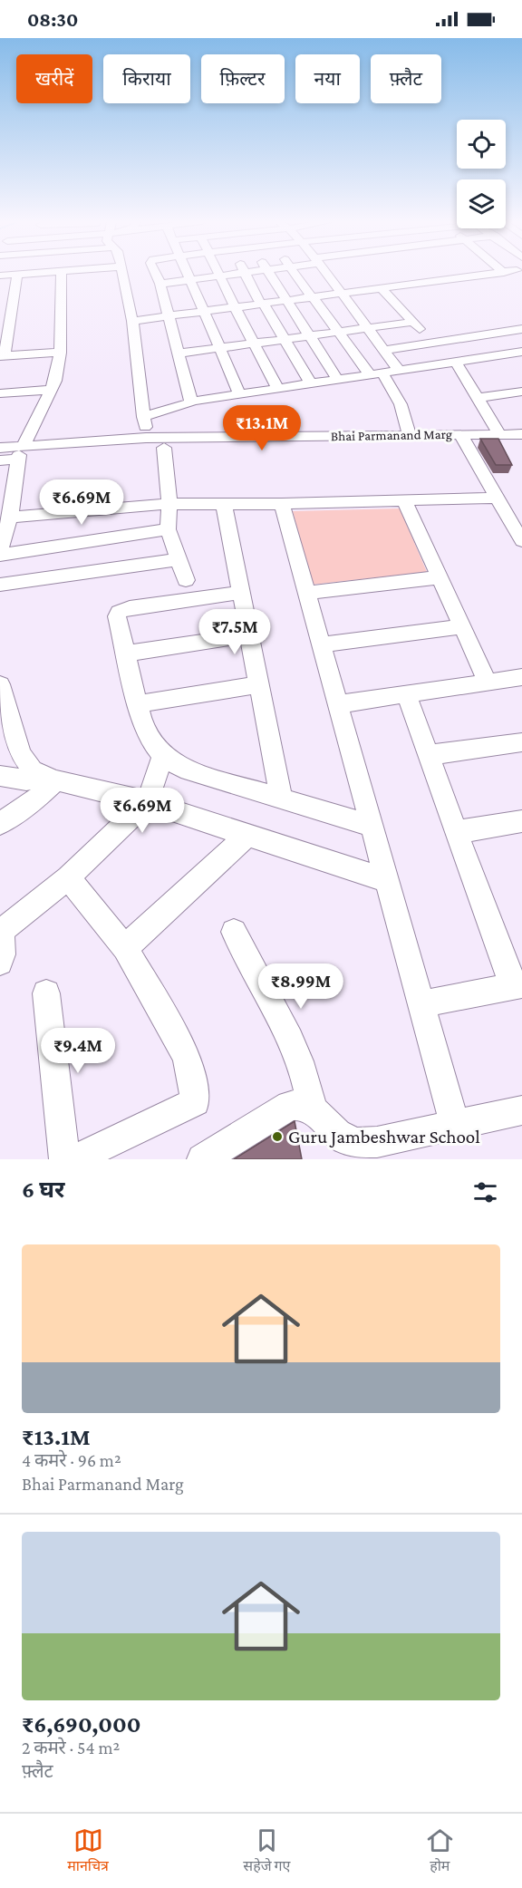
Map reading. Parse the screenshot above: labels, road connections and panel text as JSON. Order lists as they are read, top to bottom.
{
  "streets": {
    "street": ["Bhai Parmanand Marg"]
  },
  "places": ["Guru Jambeshwar School"],
  "page": {
    "status": "08:30",
    "chip": [
      "खरीदें",
      "किराया",
      "फ़िल्टर",
      "नया",
      "फ़्लैट"
    ],
    "price": [
      "₹13.1M",
      "₹6.69M",
      "₹7.5M",
      "₹6.69M",
      "₹8.99M",
      "₹9.4M"
    ],
    "heading": "6 घर",
    "list": [
      {
        "name": "₹13.1M",
        "note": "4 कमरे · 96 m² · Bhai Parmanand Marg"
      },
      {
        "name": "₹6,690,000",
        "note": "2 कमरे · 54 m² · फ़्लैट"
      }
    ],
    "tabs": ["मानचित्र", "सहेजे गए", "होम"]
  }
}
